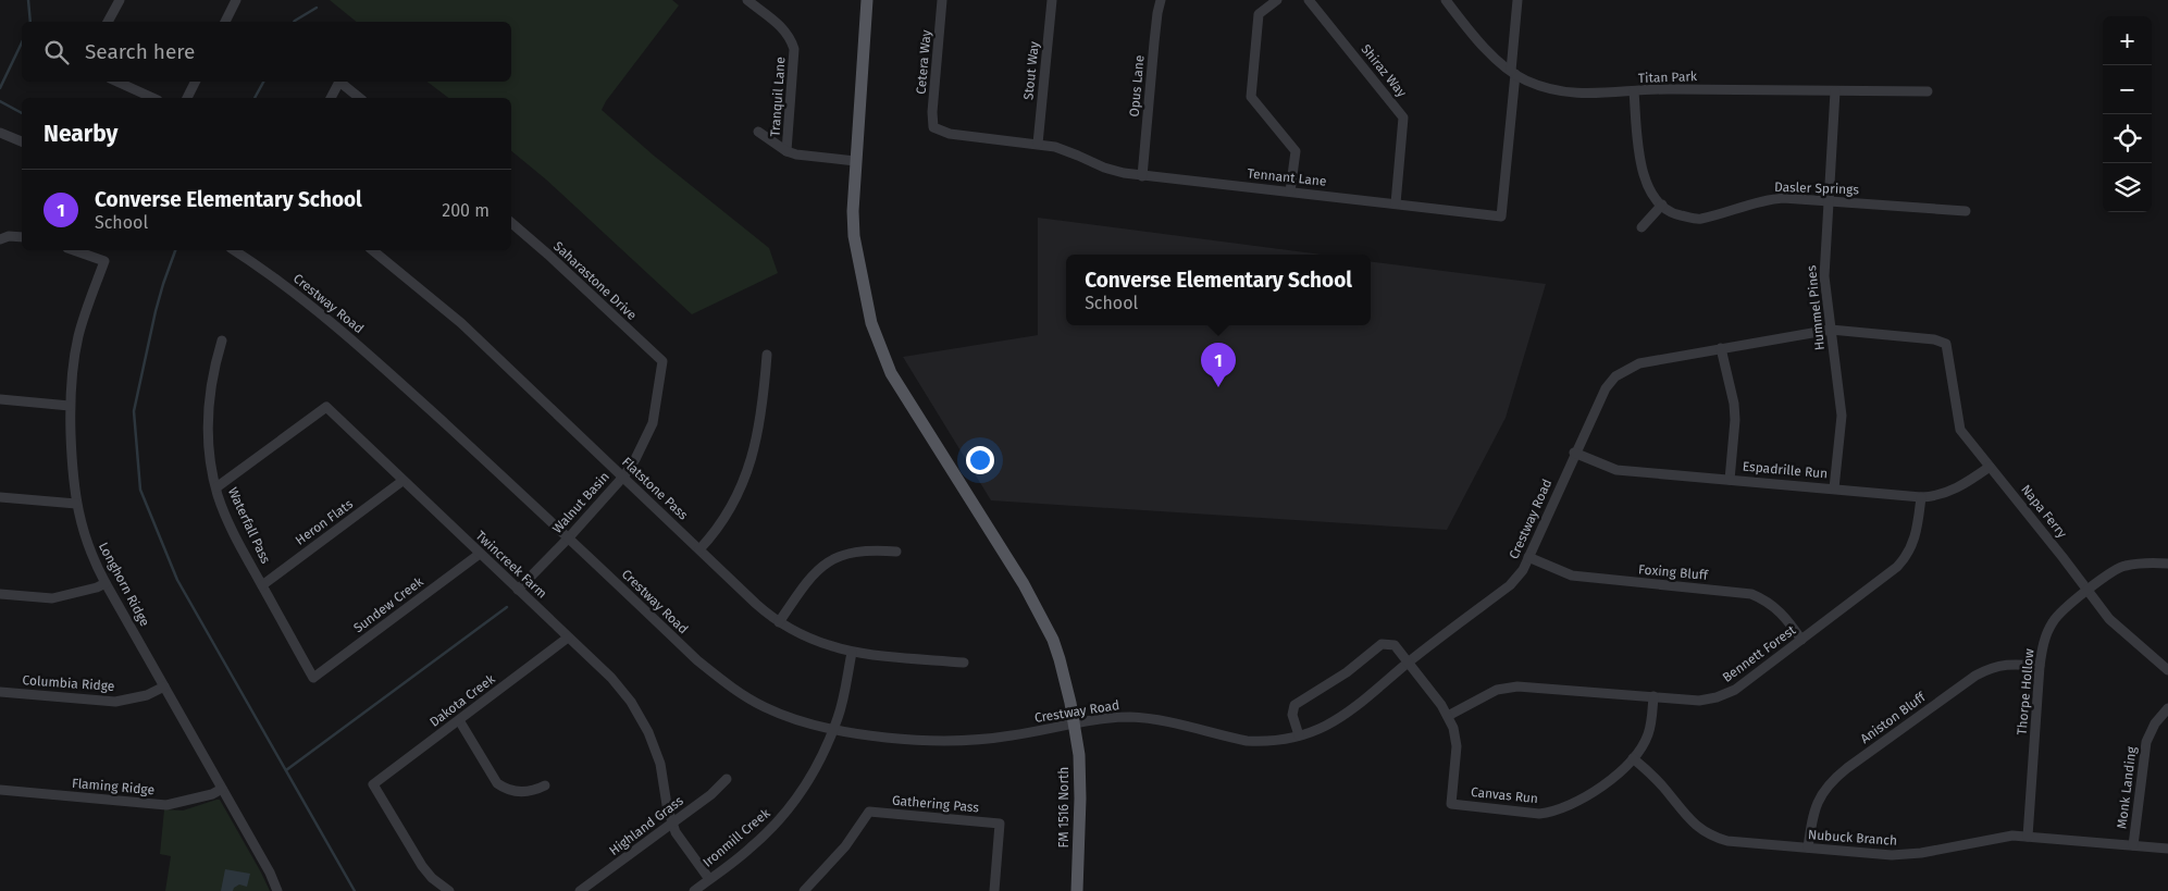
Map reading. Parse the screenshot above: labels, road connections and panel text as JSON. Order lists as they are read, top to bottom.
{
  "streets": {
    "main road": ["FM 1516 North"],
    "street": [
      "Cetera Way",
      "Stout Way",
      "Shiraz Way",
      "Titan Park",
      "Opus Lane",
      "Tranquil Lane",
      "Tennant Lane",
      "Dasler Springs",
      "Saharastone Drive",
      "Crestway Road",
      "Hummel Pines",
      "Espadrille Run",
      "Flatstone Pass",
      "Walnut Basin",
      "Napa Ferry",
      "Heron Flats",
      "Waterfall Pass",
      "Twincreek Farm",
      "Foxing Bluff",
      "Longhorn Ridge",
      "Sundew Creek",
      "Bennett Forest",
      "Columbia Ridge",
      "Thorpe Hollow",
      "Dakota Creek",
      "Aniston Bluff",
      "Flaming Ridge",
      "Monk Landing",
      "Canvas Run",
      "Gathering Pass",
      "Highland Grass",
      "Ironmill Creek",
      "Nubuck Branch"
    ]
  },
  "crossings": [
    ["Cetera Way", "Tennant Lane"],
    ["Stout Way", "Tennant Lane"],
    ["Shiraz Way", "Tennant Lane"],
    ["Titan Park", "Tennant Lane"],
    ["Titan Park", "Dasler Springs"],
    ["Titan Park", "Hummel Pines"],
    ["Opus Lane", "Tennant Lane"],
    ["Dasler Springs", "Hummel Pines"],
    ["Saharastone Drive", "Walnut Basin"],
    ["Crestway Road", "Hummel Pines"],
    ["Crestway Road", "Espadrille Run"],
    ["Crestway Road", "Walnut Basin"],
    ["Crestway Road", "Napa Ferry"],
    ["Crestway Road", "Foxing Bluff"],
    ["Crestway Road", "FM 1516 North"],
    ["Crestway Road", "Ironmill Creek"],
    ["Hummel Pines", "Espadrille Run"],
    ["Espadrille Run", "Napa Ferry"],
    ["Espadrille Run", "Bennett Forest"],
    ["Flatstone Pass", "Walnut Basin"],
    ["Flatstone Pass", "Ironmill Creek"],
    ["Walnut Basin", "Twincreek Farm"],
    ["Napa Ferry", "Thorpe Hollow"],
    ["Heron Flats", "Waterfall Pass"],
    ["Heron Flats", "Twincreek Farm"],
    ["Waterfall Pass", "Twincreek Farm"],
    ["Waterfall Pass", "Sundew Creek"],
    ["Twincreek Farm", "Sundew Creek"],
    ["Twincreek Farm", "Dakota Creek"],
    ["Twincreek Farm", "Highland Grass"],
    ["Twincreek Farm", "Ironmill Creek"],
    ["Foxing Bluff", "Bennett Forest"],
    ["Longhorn Ridge", "Columbia Ridge"],
    ["Longhorn Ridge", "Flaming Ridge"],
    ["Bennett Forest", "Canvas Run"],
    ["Thorpe Hollow", "Aniston Bluff"],
    ["Thorpe Hollow", "Nubuck Branch"],
    ["Aniston Bluff", "Nubuck Branch"],
    ["Monk Landing", "Nubuck Branch"],
    ["Canvas Run", "Nubuck Branch"]
  ],
  "page": {
    "map_buttons": ["+", "−"],
    "search": "Search here",
    "heading": "Nearby",
    "list": [
      {
        "mark": "1",
        "name": "Converse Elementary School",
        "note": "School",
        "value": "200 m"
      }
    ],
    "popup": ["Converse Elementary School", "School"],
    "pins": "1"
  }
}
